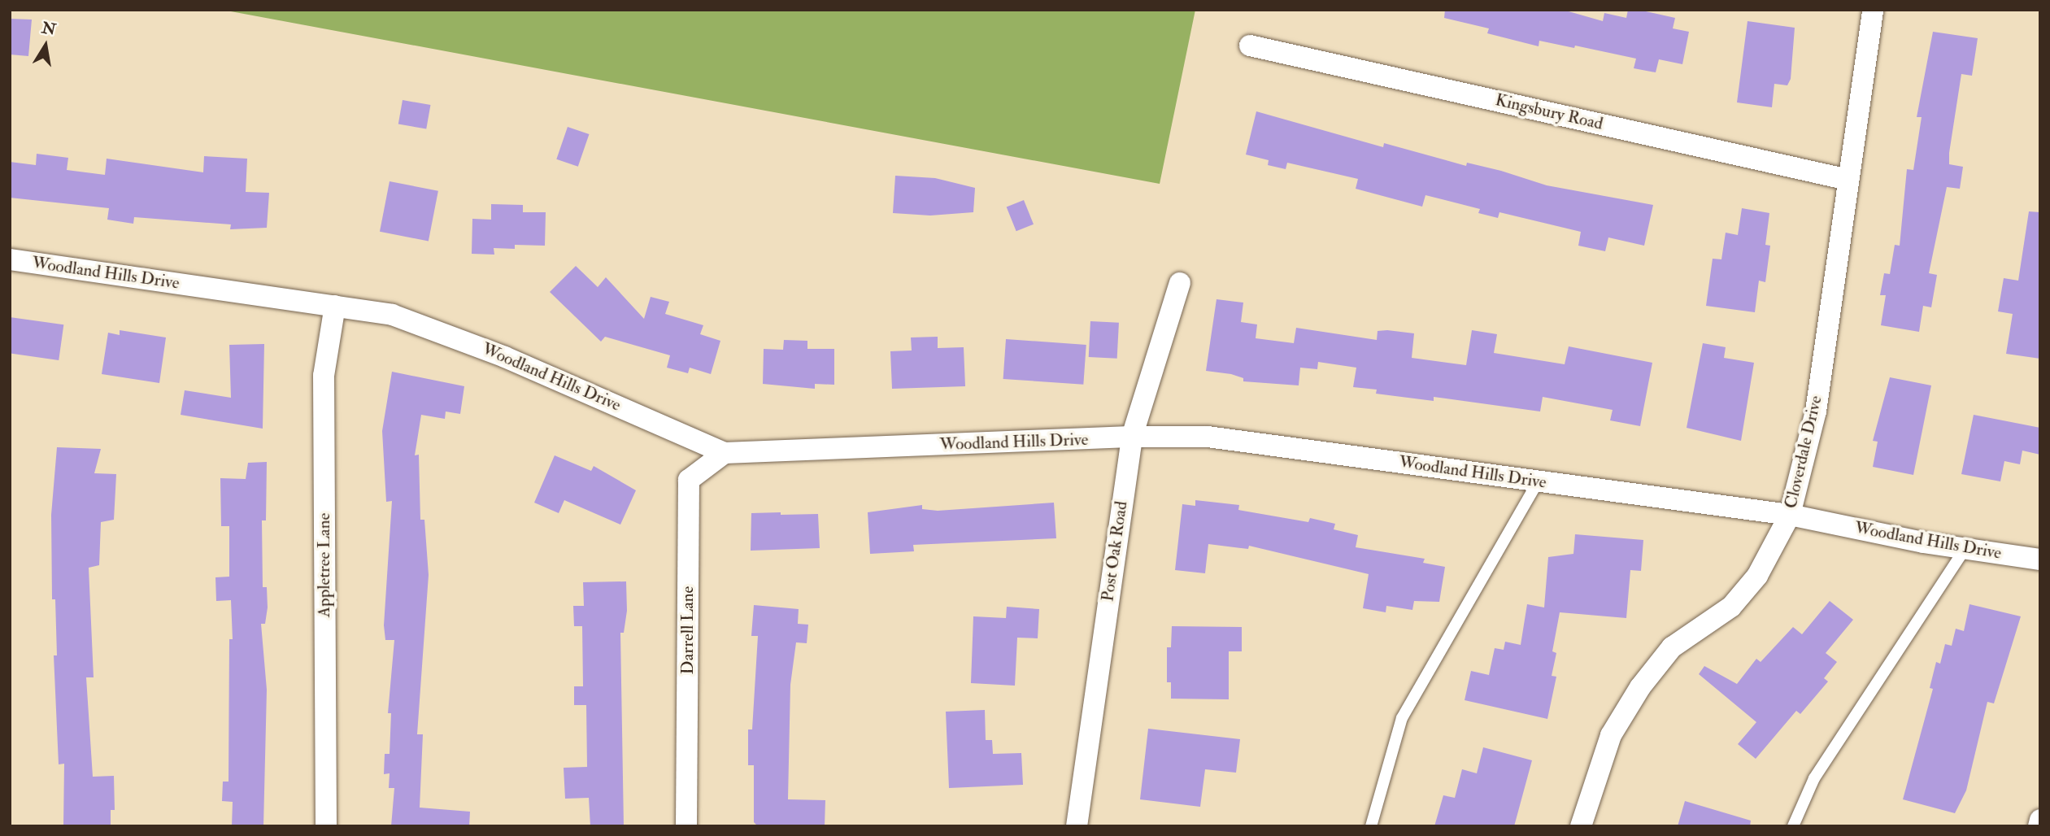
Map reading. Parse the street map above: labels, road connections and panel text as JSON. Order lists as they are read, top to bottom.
{
  "streets": {
    "street": [
      "Kingsbury Road",
      "Woodland Hills Drive",
      "Cloverdale Drive",
      "Post Oak Road",
      "Appletree Lane",
      "Darrell Lane"
    ]
  },
  "crossings": [
    ["Kingsbury Road", "Cloverdale Drive"],
    ["Woodland Hills Drive", "Cloverdale Drive"],
    ["Woodland Hills Drive", "Post Oak Road"],
    ["Woodland Hills Drive", "Appletree Lane"],
    ["Woodland Hills Drive", "Darrell Lane"]
  ],
  "north": "top"
}
